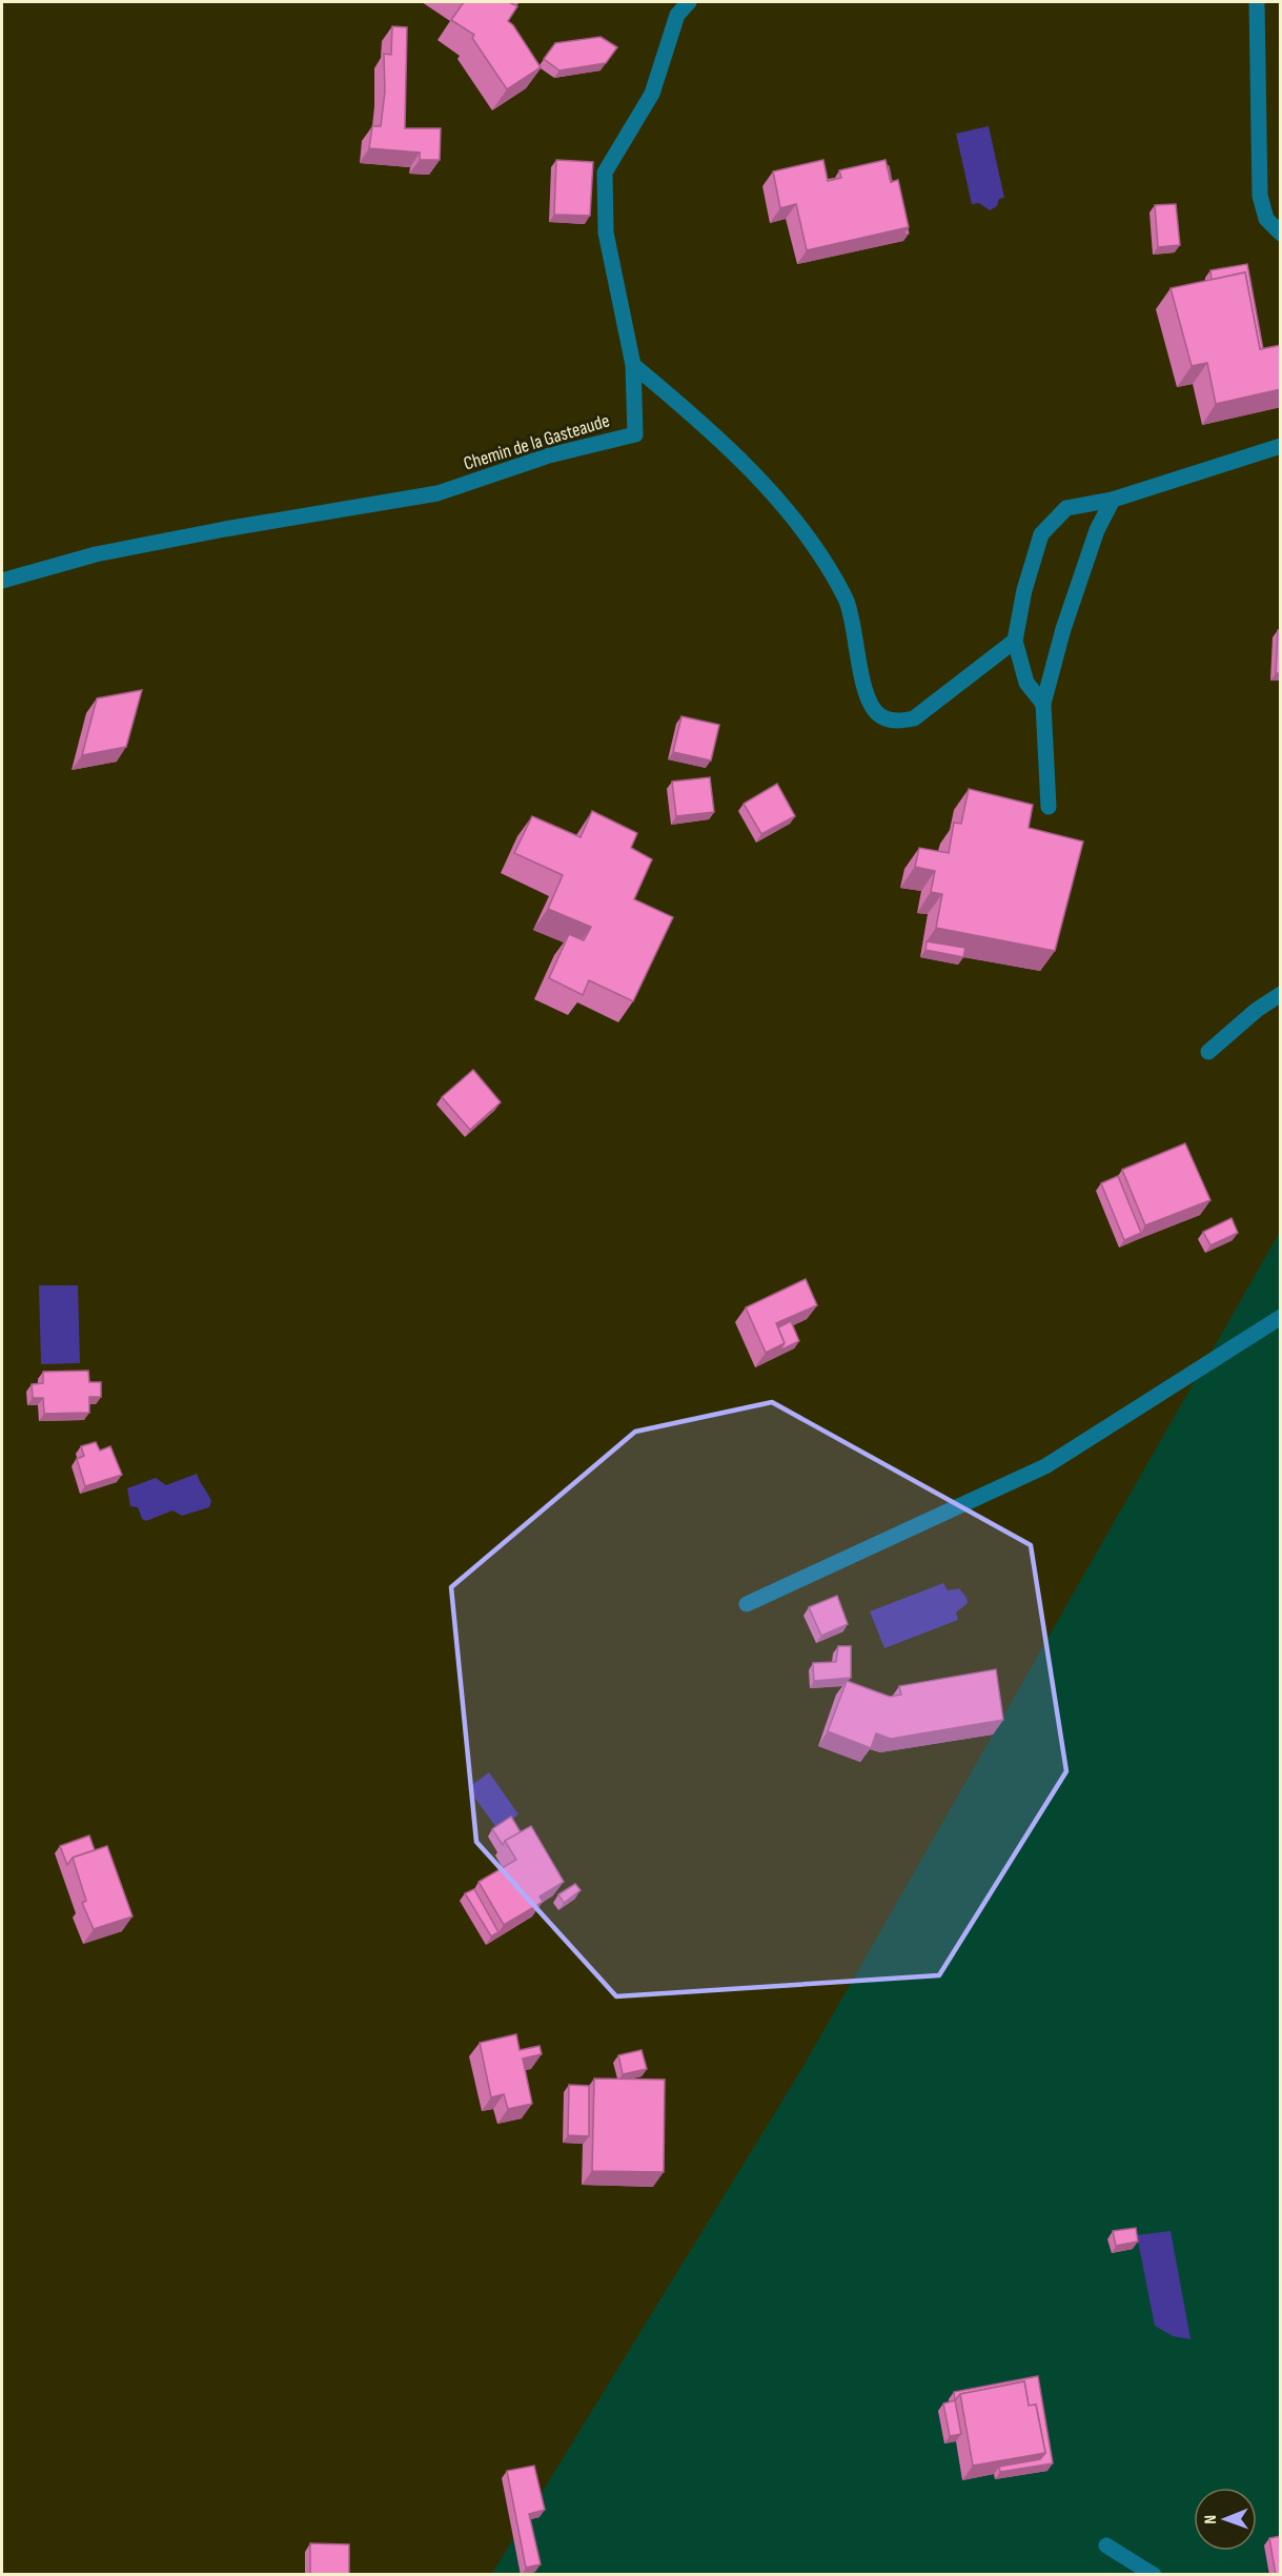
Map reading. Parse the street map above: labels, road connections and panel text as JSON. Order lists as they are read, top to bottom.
{
  "streets": {
    "street": ["Chemin de la Gasteaude"]
  },
  "north": "left"
}
